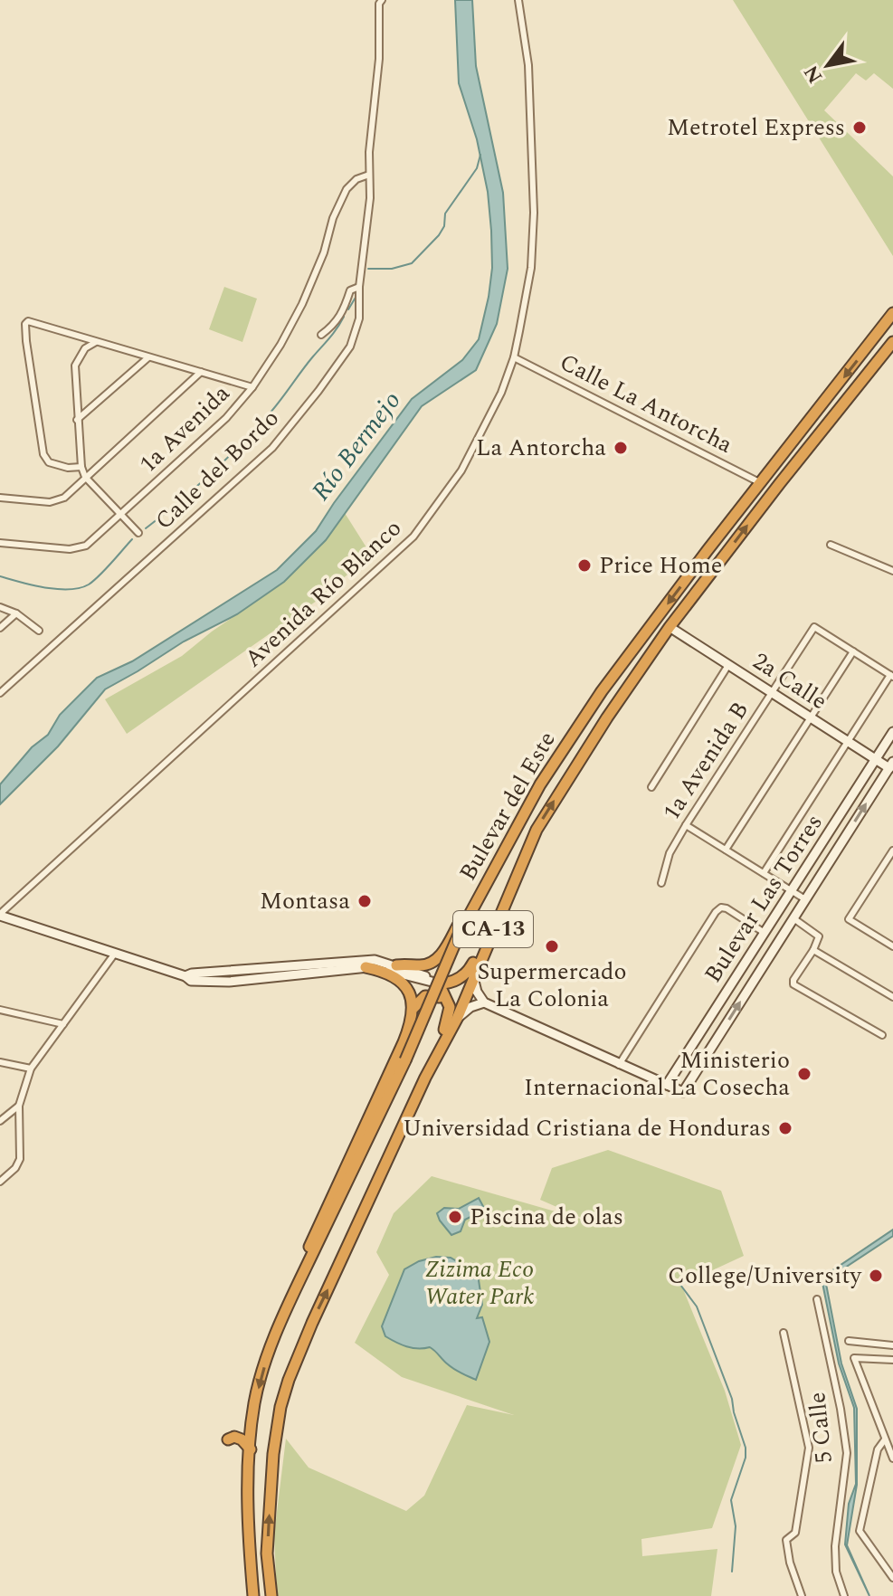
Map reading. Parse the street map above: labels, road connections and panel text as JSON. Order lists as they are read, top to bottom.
{
  "streets": {
    "highway": ["Bulevar del Este", "CA-13"],
    "street": [
      "Calle La Antorcha",
      "1a Avenida",
      "Calle del Bordo",
      "Avenida Río Blanco",
      "2a Calle",
      "1a Avenida B",
      "Bulevar Las Torres",
      "5 Calle"
    ]
  },
  "crossings": [
    ["Calle La Antorcha", "Avenida Río Blanco"],
    ["Calle La Antorcha", "Bulevar del Este"],
    ["1a Avenida", "Calle del Bordo"],
    ["2a Calle", "1a Avenida B"],
    ["2a Calle", "Bulevar del Este"],
    ["2a Calle", "Bulevar Las Torres"]
  ],
  "water": ["Río Bermejo"],
  "parks": ["Zizima Eco Water Park"],
  "places": [
    "Metrotel Express",
    "La Antorcha",
    "Price Home",
    "Montasa",
    "Supermercado La Colonia",
    "Ministerio Internacional La Cosecha",
    "Universidad Cristiana de Honduras",
    "Piscina de olas",
    "College/University"
  ],
  "north": "bottom left"
}
